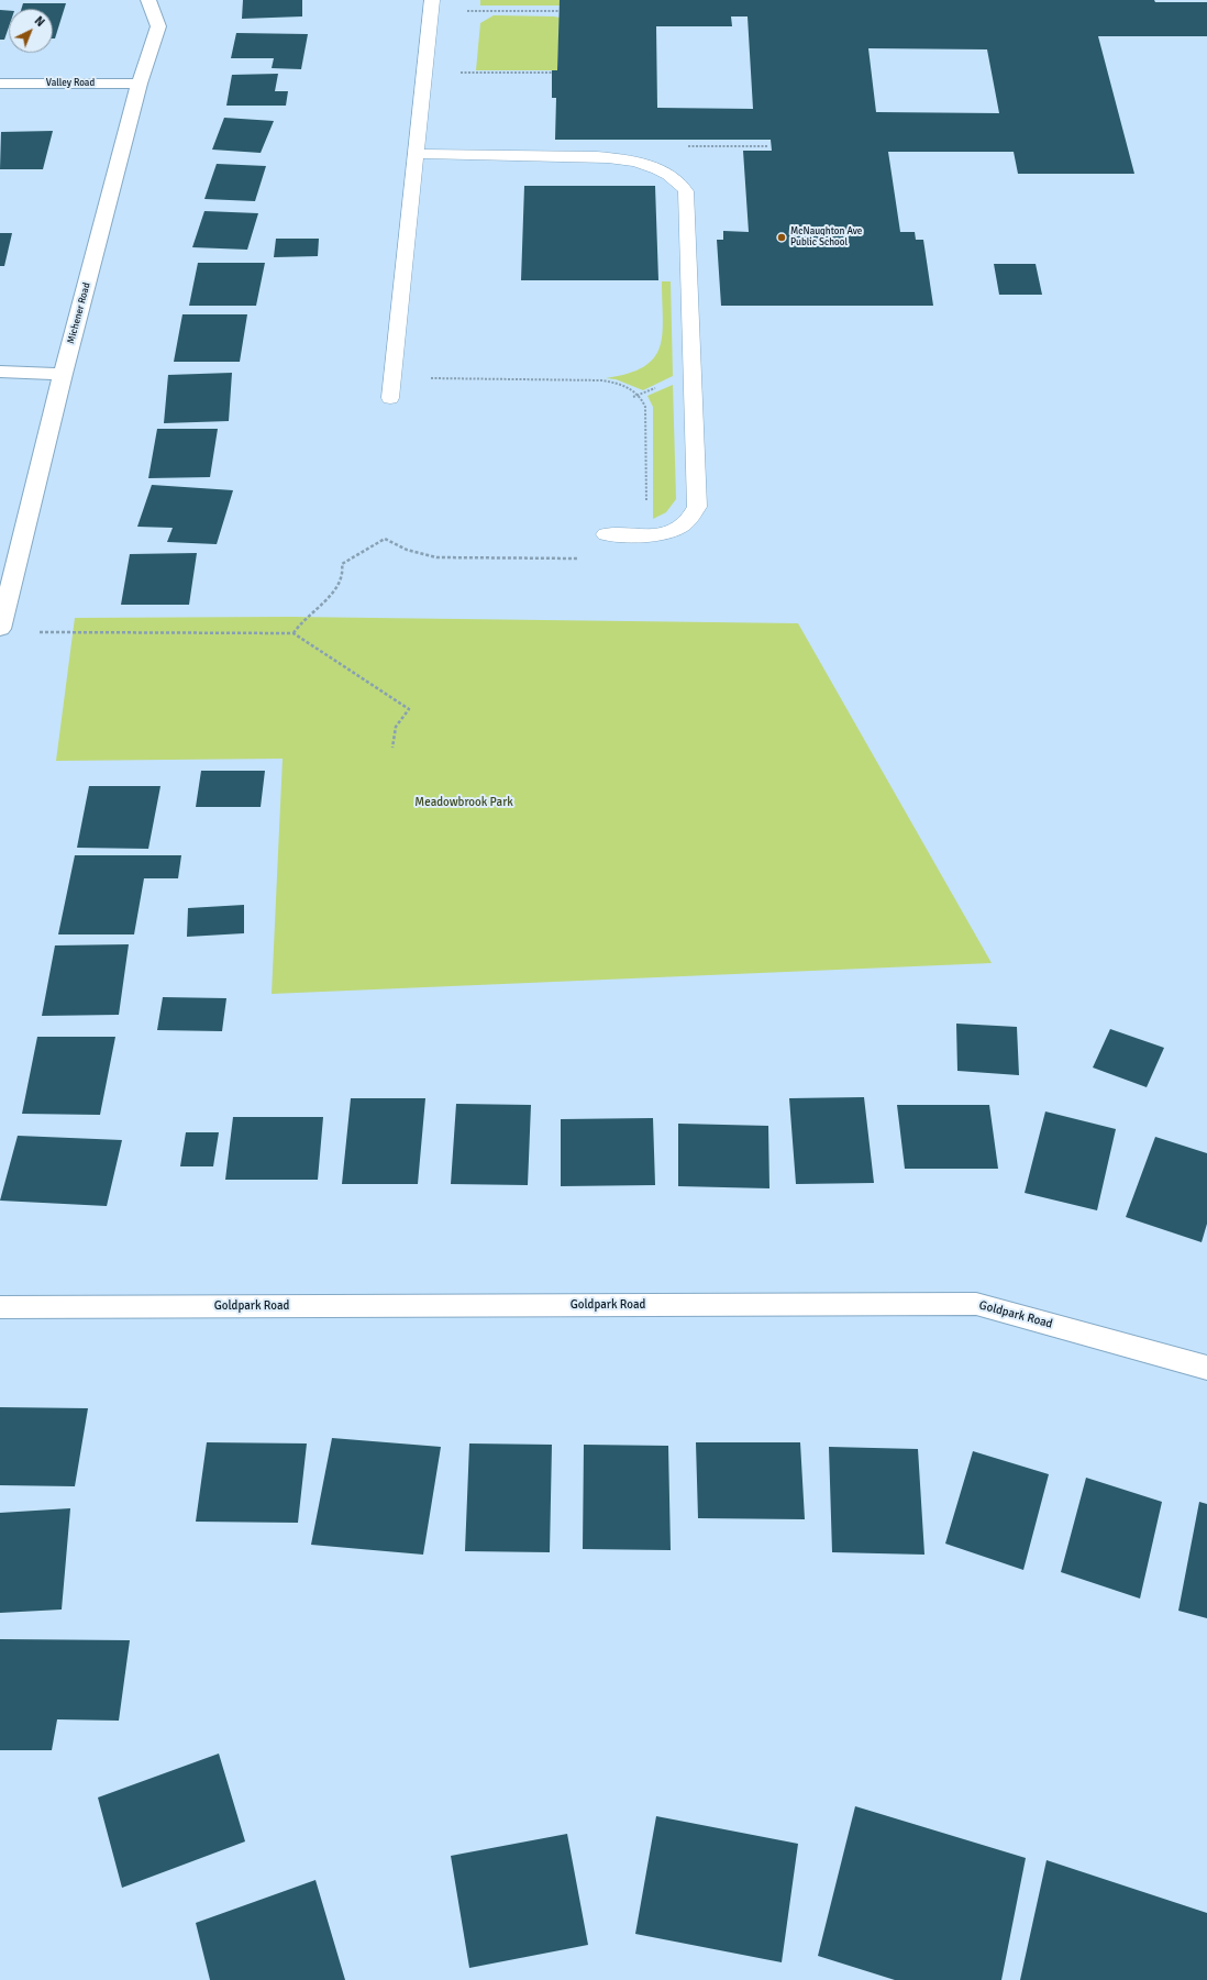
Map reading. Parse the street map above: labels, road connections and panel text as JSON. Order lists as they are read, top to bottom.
{
  "streets": {
    "street": ["Valley Road", "Michener Road", "Goldpark Road"]
  },
  "crossings": [
    ["Valley Road", "Michener Road"]
  ],
  "parks": ["Meadowbrook Park"],
  "places": ["McNaughton Ave Public School"],
  "north": "top right"
}
